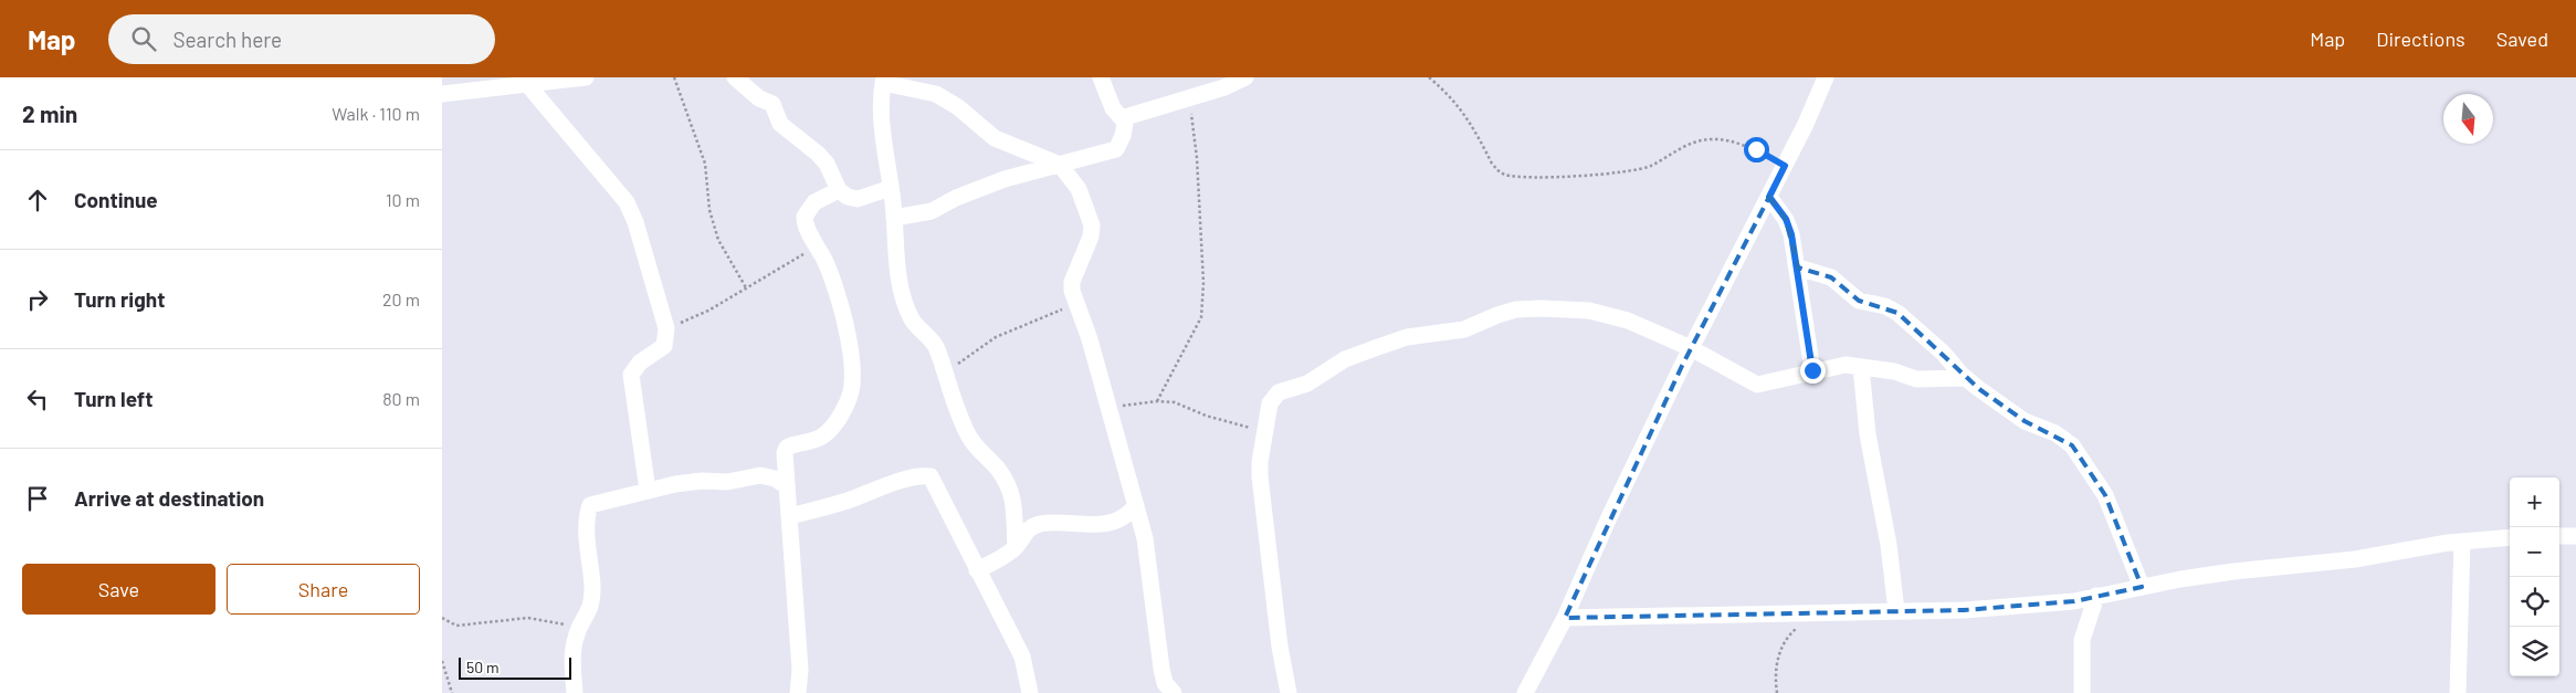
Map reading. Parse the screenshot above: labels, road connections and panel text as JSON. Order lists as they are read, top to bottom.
{
  "scale_bar": "50 m",
  "north": "bottom",
  "page": {
    "header": "Map",
    "search": "Search here",
    "nav": ["Map", "Directions", "Saved"],
    "heading": ["2 min", "Walk · 110 m"],
    "list": [
      ["Continue", "10 m"],
      ["Turn right", "20 m"],
      ["Turn left", "80 m"],
      "Arrive at destination"
    ],
    "map_buttons": ["+", "−"],
    "buttons": ["Save", "Share"],
    "scale": "50 m"
  }
}
